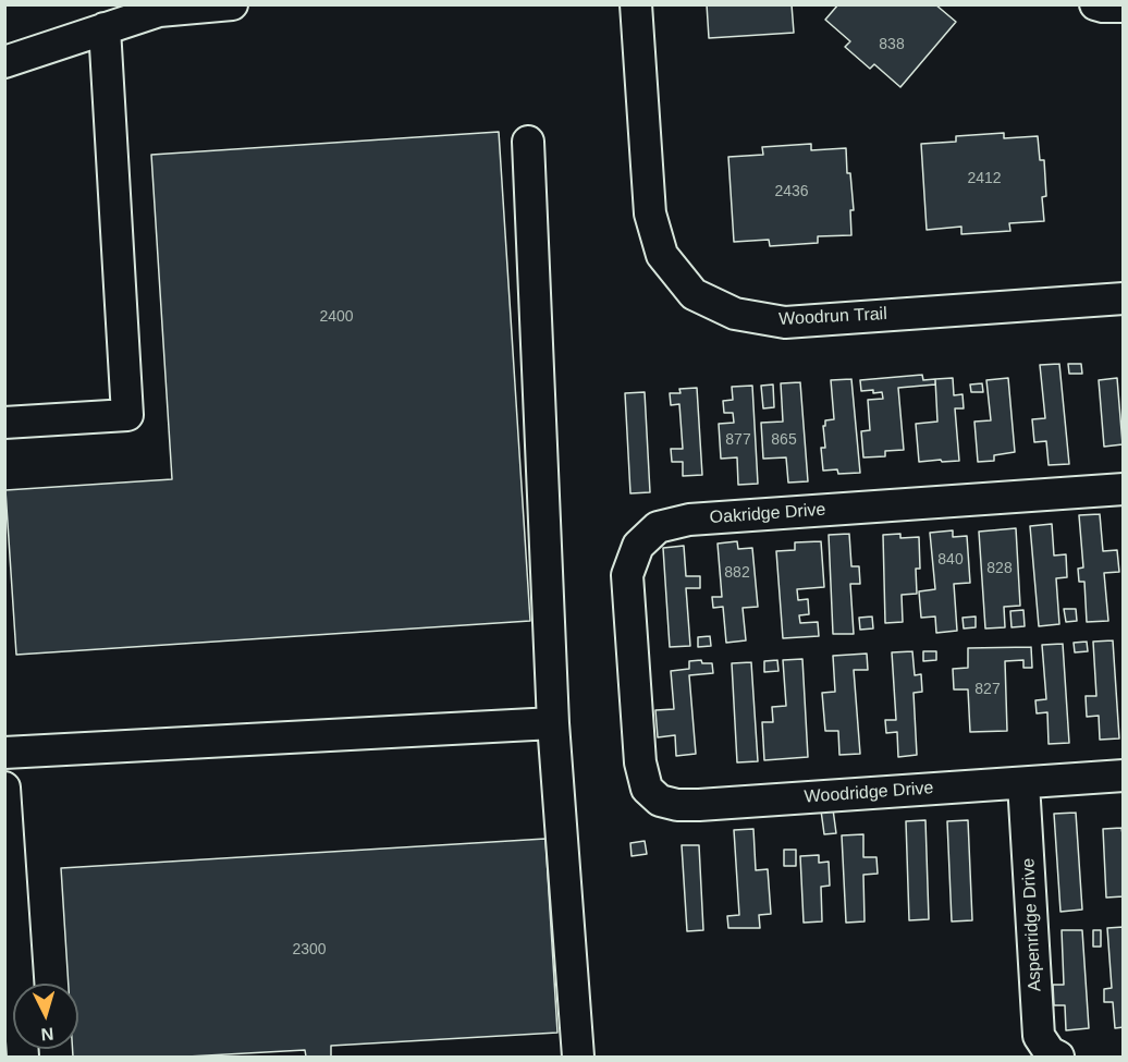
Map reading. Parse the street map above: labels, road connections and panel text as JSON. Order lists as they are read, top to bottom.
{
  "streets": {
    "street": [
      "Woodrun Trail",
      "Oakridge Drive",
      "Woodridge Drive",
      "Aspenridge Drive"
    ]
  },
  "crossings": [
    ["Oakridge Drive", "Woodridge Drive"],
    ["Woodridge Drive", "Aspenridge Drive"]
  ],
  "house_numbers": [
    "838",
    "2412",
    "2436",
    "2400",
    "877",
    "865",
    "840",
    "828",
    "882",
    "827",
    "2300"
  ],
  "north": "bottom"
}
